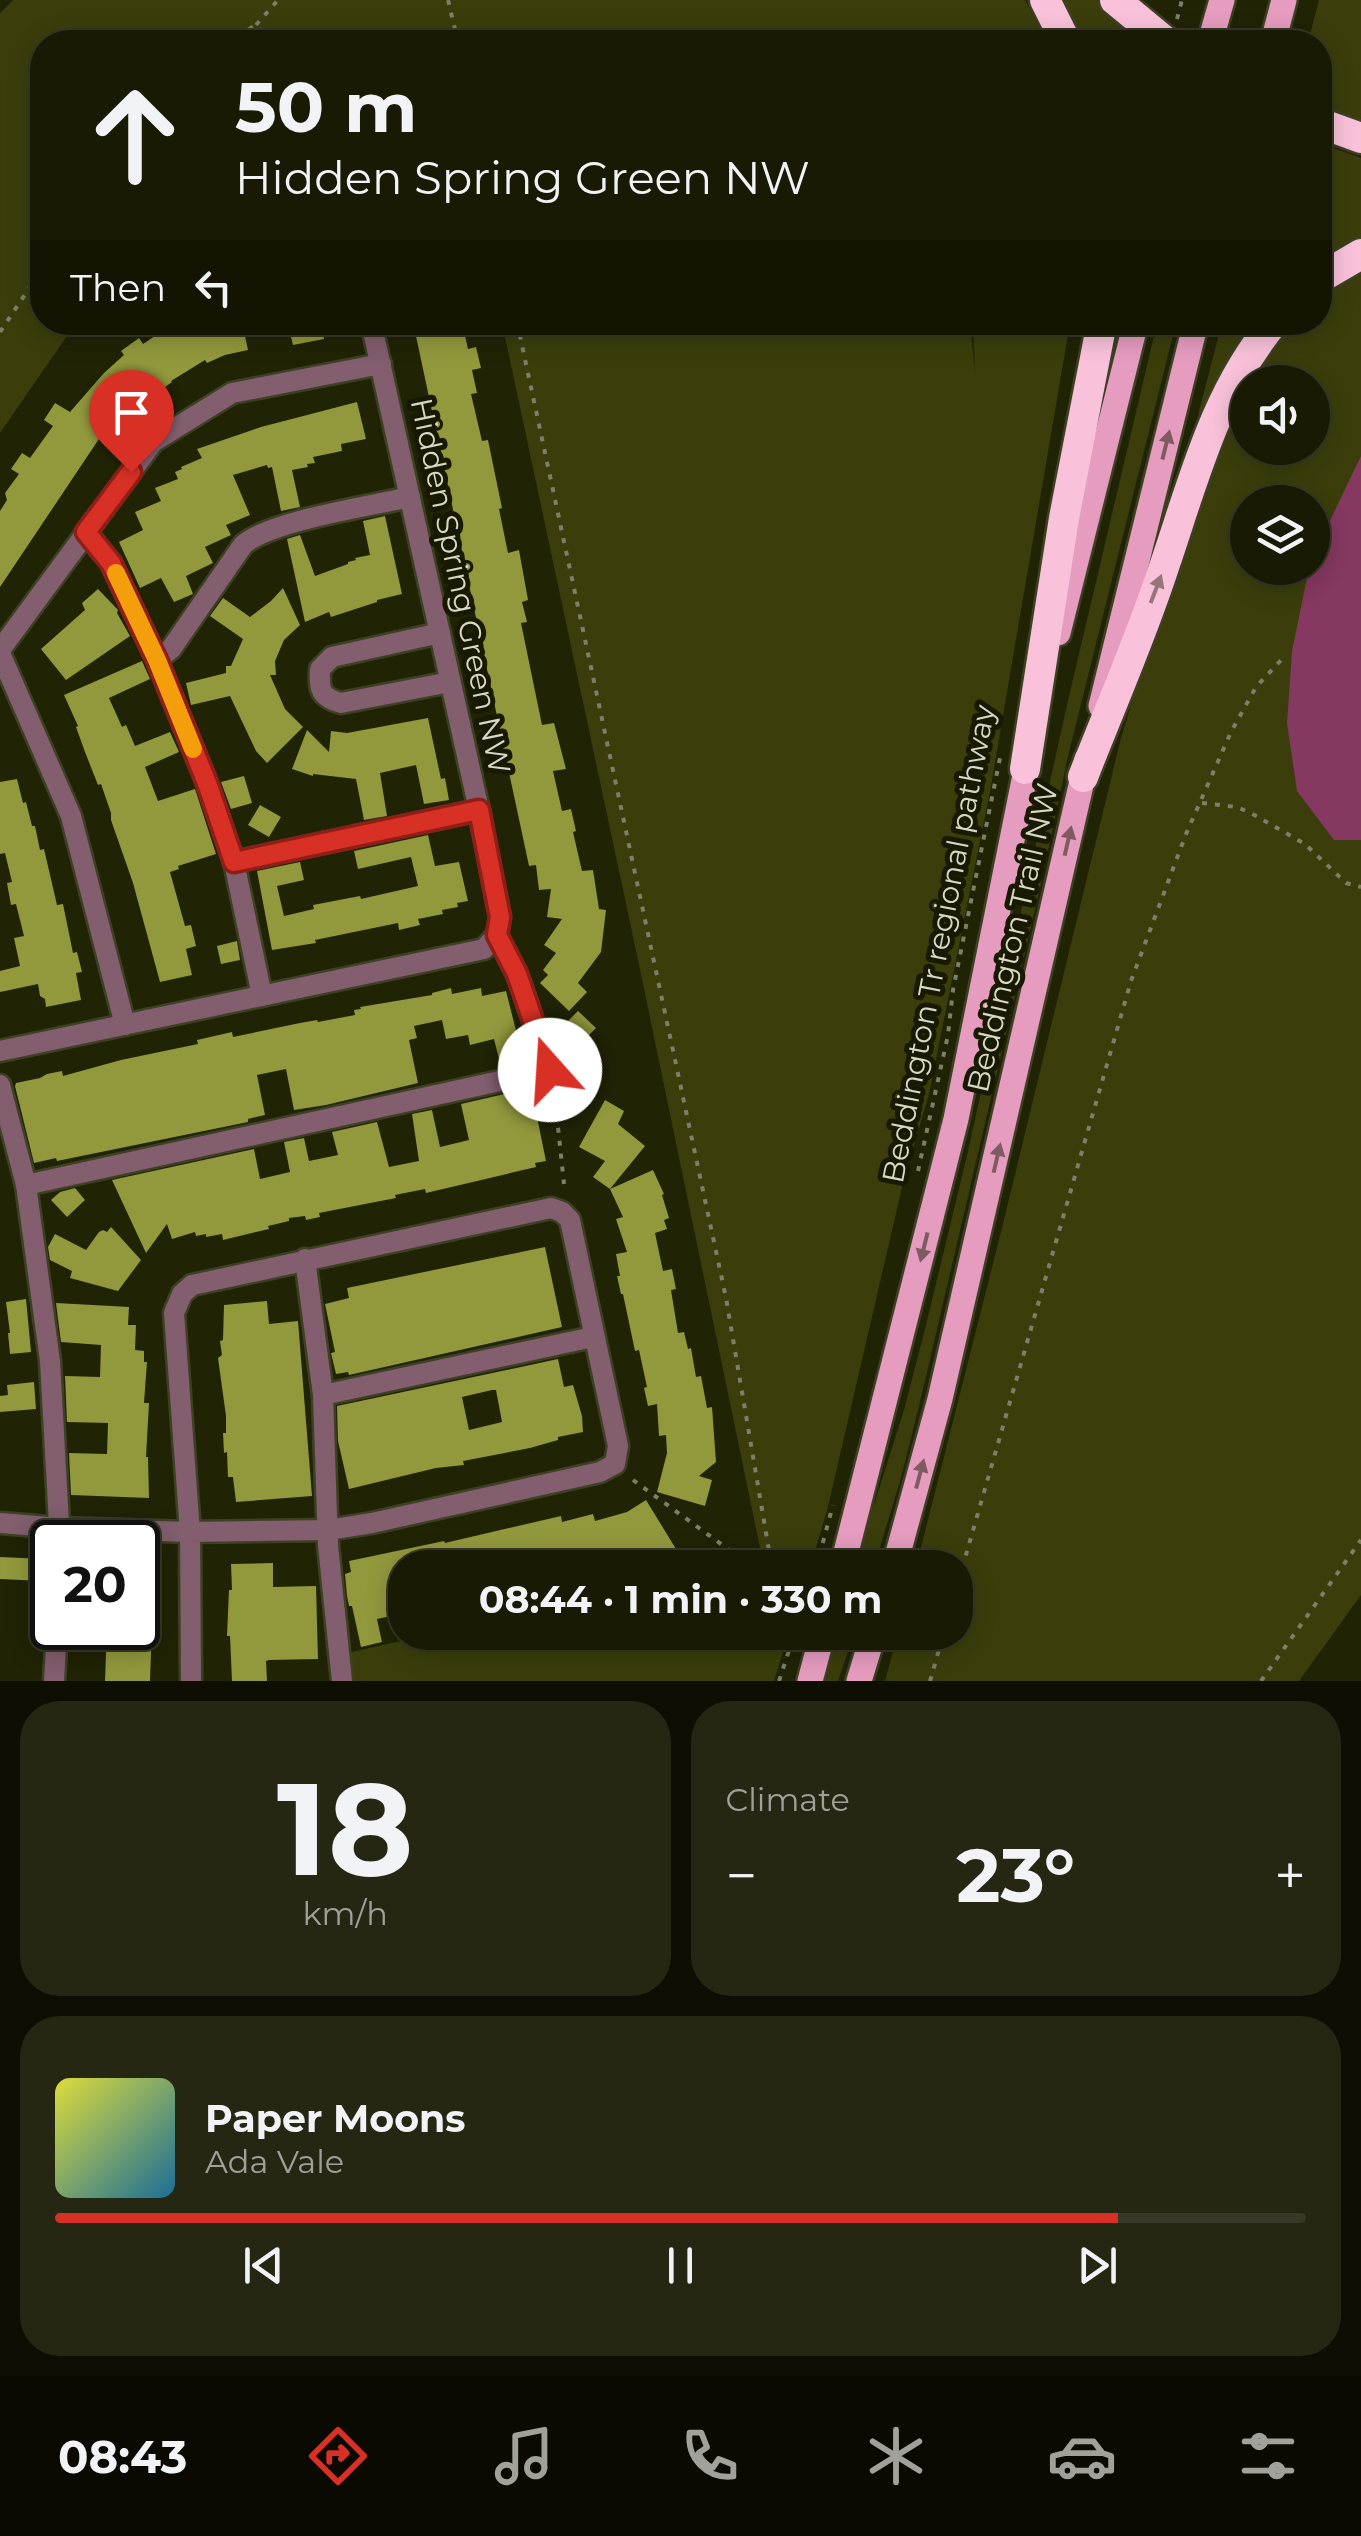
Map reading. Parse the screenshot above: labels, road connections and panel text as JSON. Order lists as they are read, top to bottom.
{
  "streets": {
    "main road": ["Beddington Trail NW"],
    "street": ["Hidden Spring Green NW"],
    "path": ["Beddington Tr regional pathway"]
  },
  "page": {
    "turn": ["50 m", "Hidden Spring Green NW"],
    "then": "Then",
    "limit": "20",
    "trip": "08:44 · 1 min · 330 m",
    "tile": [
      ["18", "km/h"],
      "Climate"
    ],
    "heat": ["−", "23°", "+"],
    "song": ["Paper Moons", "Ada Vale"],
    "tabs": "08:43"
  }
}
